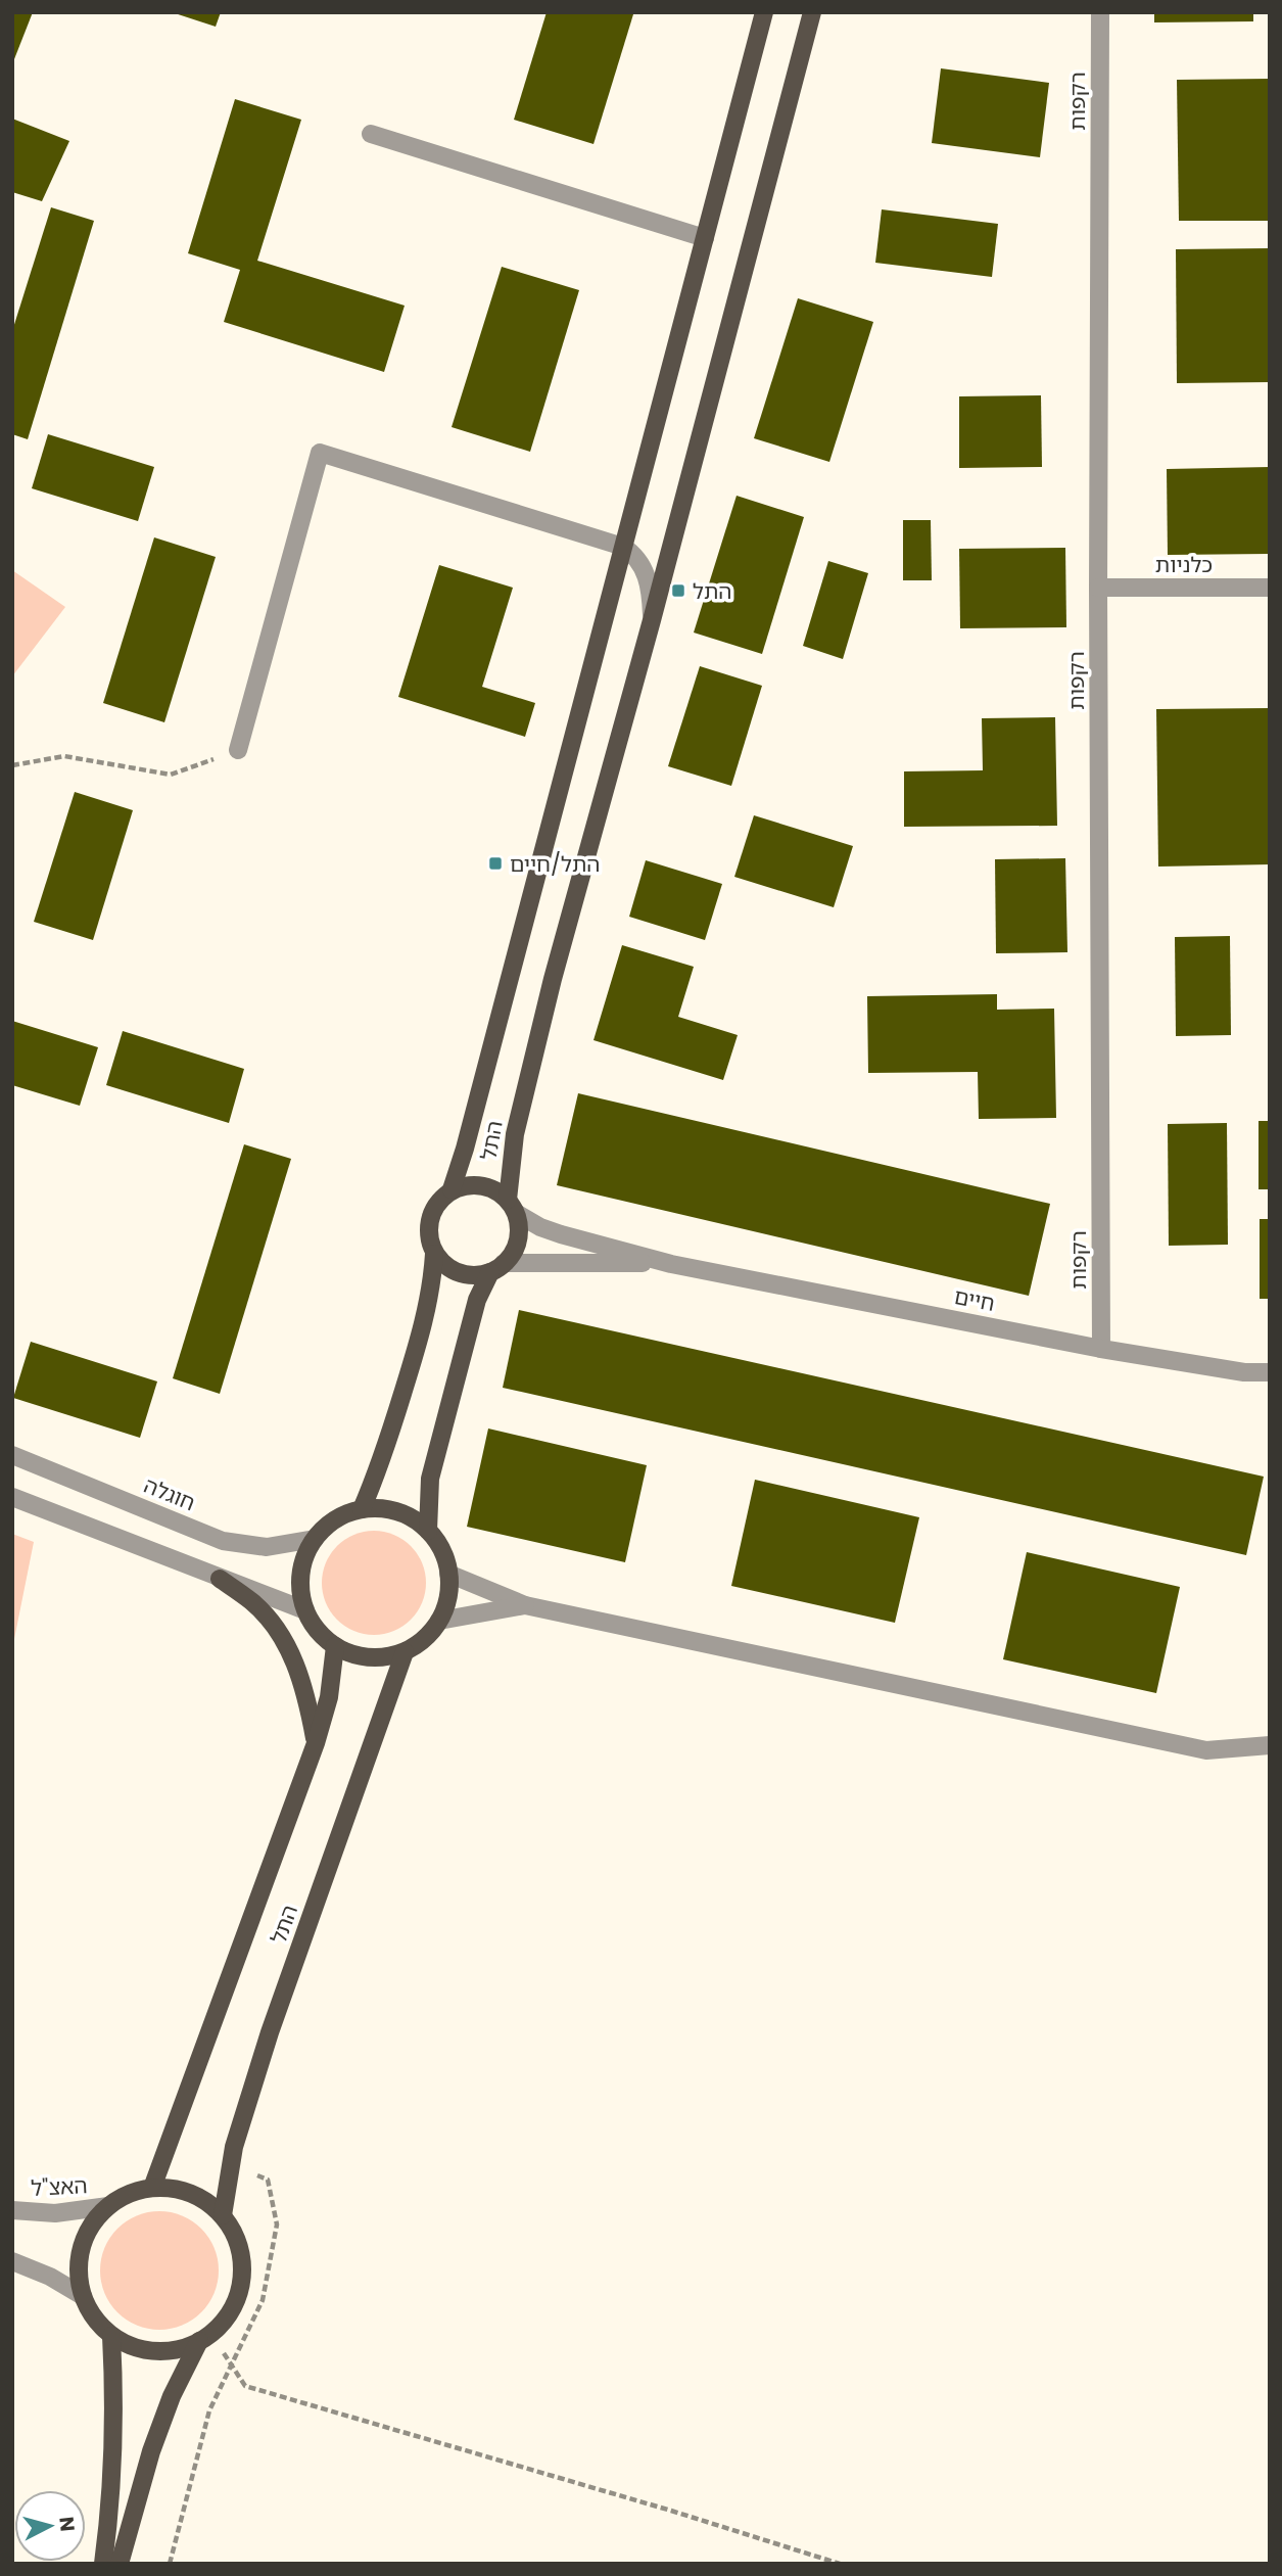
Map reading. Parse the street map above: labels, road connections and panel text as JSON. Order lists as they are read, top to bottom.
{
  "streets": {
    "main road": ["התל"],
    "street": [
      "רקפות",
      "כלניות",
      "חיים",
      "חוגלה",
      "האצ\"ל"
    ]
  },
  "crossings": [
    ["רקפות", "כלניות"],
    ["רקפות", "חיים"],
    ["התל", "חיים"],
    ["התל", "חוגלה"],
    ["התל", "האצ\"ל"]
  ],
  "places": {
    "transit": ["התל", "התל/חיים"]
  },
  "north": "right"
}
